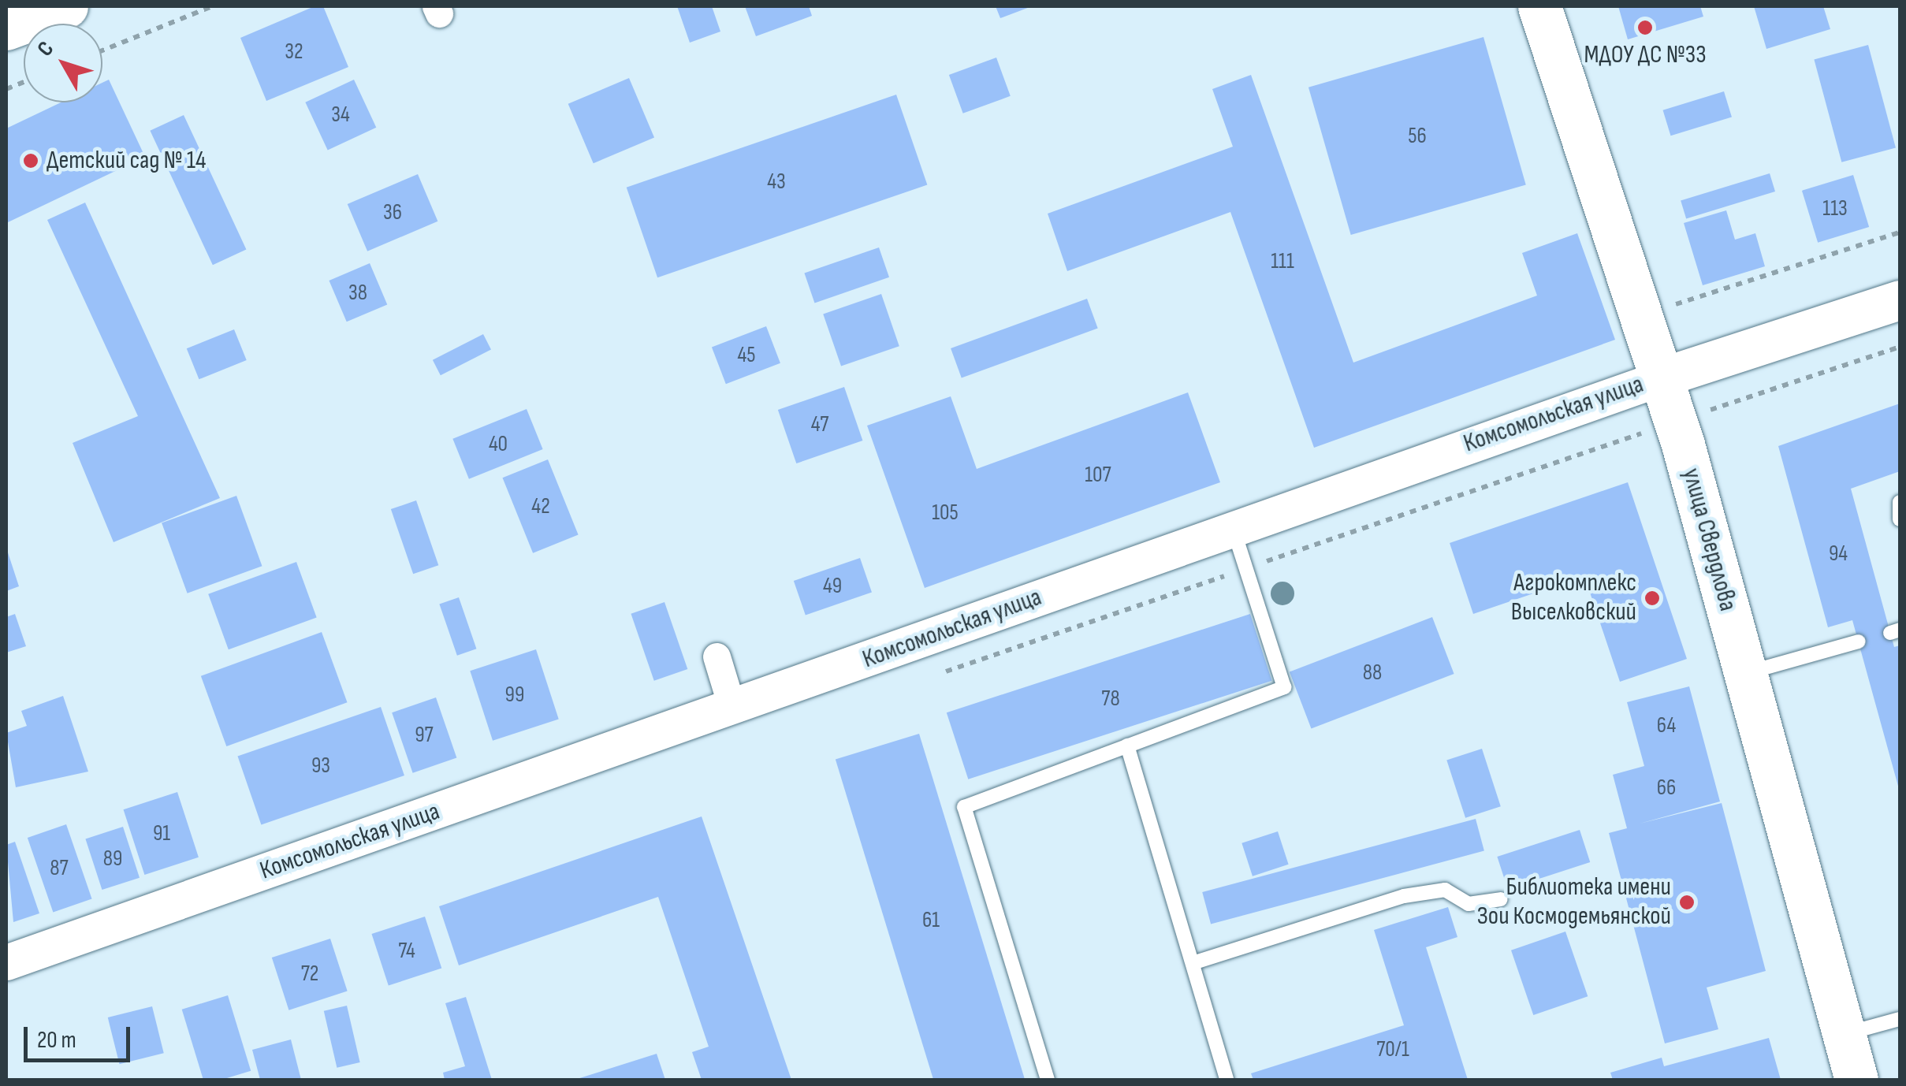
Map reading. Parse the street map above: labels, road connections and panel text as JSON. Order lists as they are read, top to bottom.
{
  "streets": {
    "main road": ["Комсомольская улица", "улица Свердлова"]
  },
  "crossings": [
    ["Комсомольская улица", "улица Свердлова"]
  ],
  "places": [
    "МДОУ ДС №33",
    "Детский сад № 14",
    "Агрокомплекс Выселковский",
    "Библиотека имени Зои Космодемьянской"
  ],
  "house_numbers": [
    "32",
    "34",
    "56",
    "43",
    "113",
    "36",
    "111",
    "38",
    "45",
    "47",
    "40",
    "107",
    "42",
    "105",
    "94",
    "49",
    "88",
    "99",
    "78",
    "64",
    "97",
    "93",
    "66",
    "91",
    "89",
    "87",
    "61",
    "74",
    "72",
    "70/1"
  ],
  "scale_bar": "20 m",
  "north": "top left"
}
